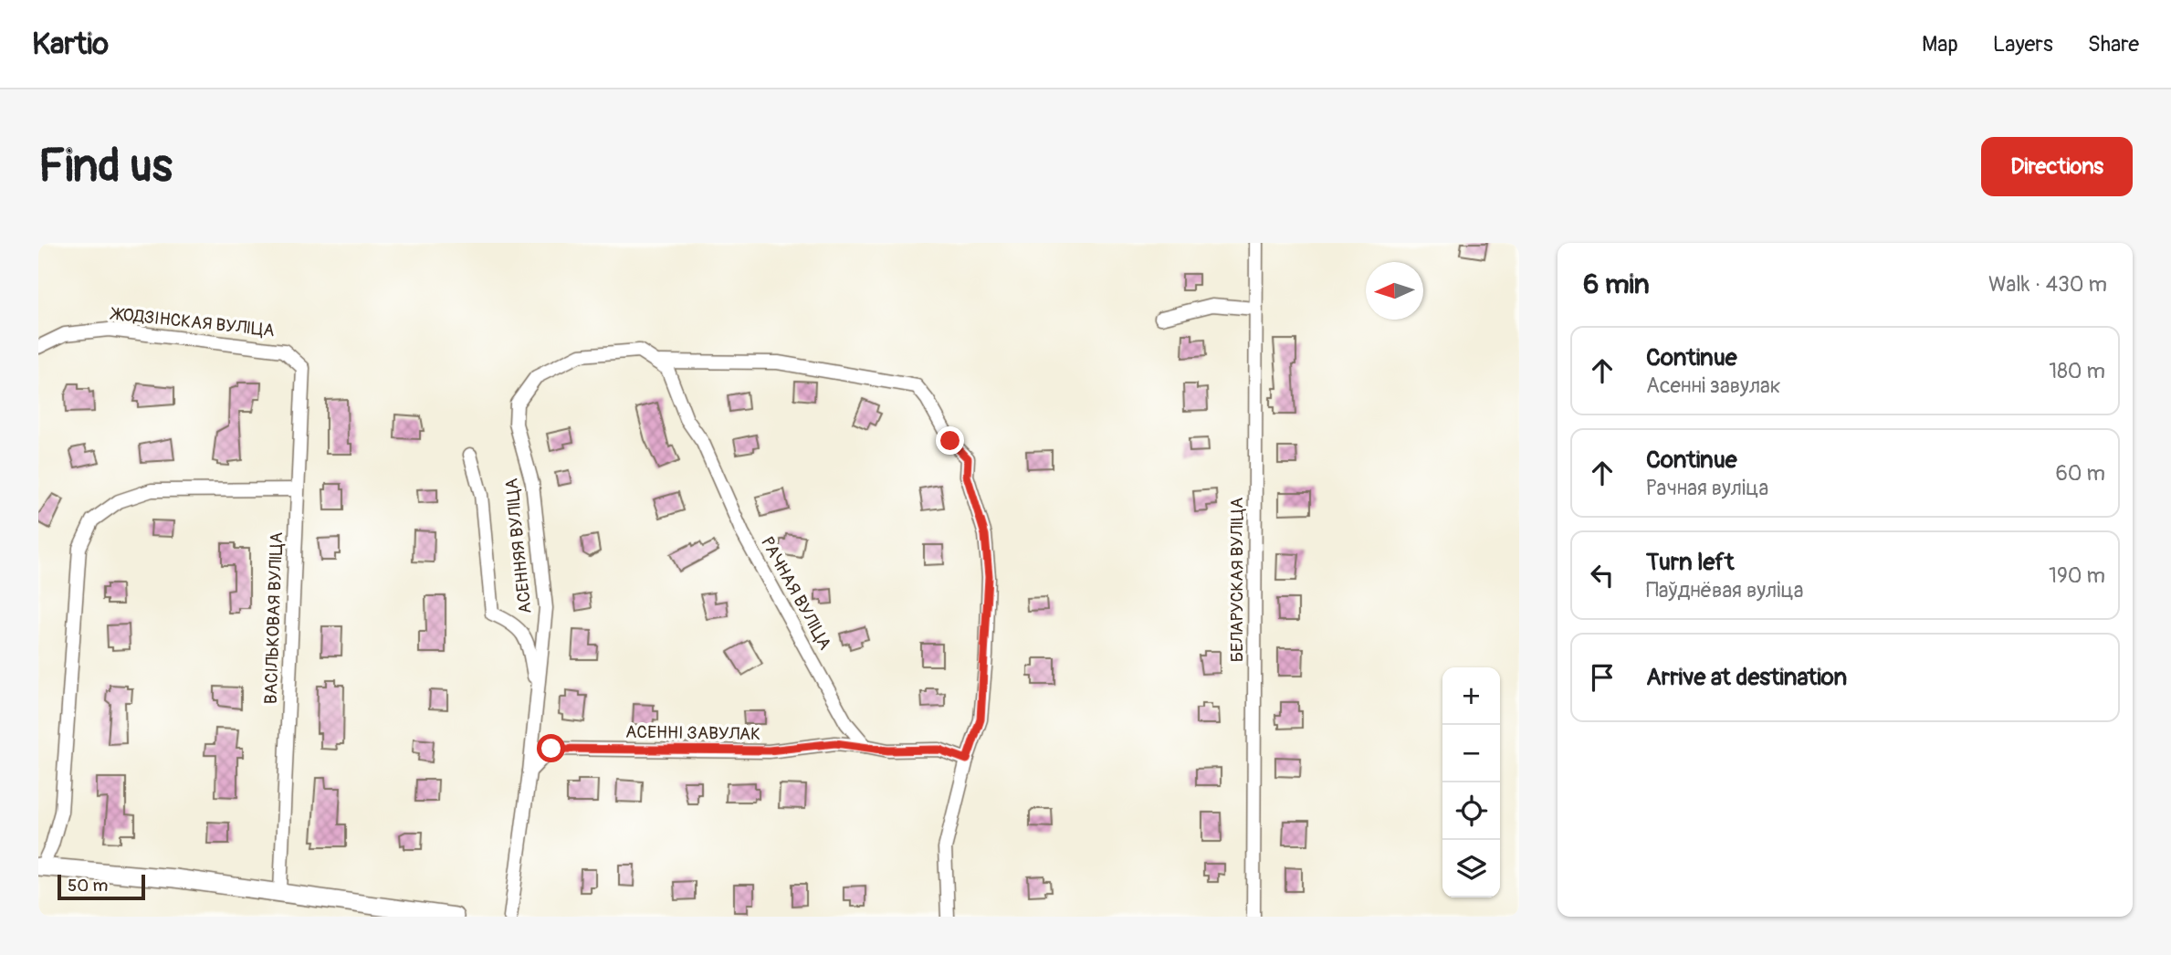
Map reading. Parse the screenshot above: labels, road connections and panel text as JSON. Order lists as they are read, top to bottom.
{
  "streets": {
    "street": [
      "ЖОДЗІНСКАЯ ВУЛІЦА",
      "АСЕННЯЯ ВУЛІЦА",
      "БЕЛАРУСКАЯ ВУЛІЦА",
      "РАЧНАЯ ВУЛІЦА",
      "ВАСІЛЬКОВАЯ ВУЛІЦА",
      "АСЕННІ ЗАВУЛАК"
    ]
  },
  "crossings": [
    ["ЖОДЗІНСКАЯ ВУЛІЦА", "ВАСІЛЬКОВАЯ ВУЛІЦА"],
    ["АСЕННЯЯ ВУЛІЦА", "РАЧНАЯ ВУЛІЦА"],
    ["АСЕННЯЯ ВУЛІЦА", "АСЕННІ ЗАВУЛАК"],
    ["РАЧНАЯ ВУЛІЦА", "АСЕННІ ЗАВУЛАК"]
  ],
  "scale_bar": "50 m",
  "north": "left",
  "page": {
    "header": "Kartio",
    "nav": ["Map", "Layers", "Share"],
    "buttons": "Directions",
    "title": "Find us",
    "heading": ["6 min", "Walk · 430 m"],
    "list": [
      ["Continue", "Асенні завулак", "180 m"],
      ["Continue", "Рачная вуліца", "60 m"],
      ["Turn left", "Паўднёвая вуліца", "190 m"],
      "Arrive at destination"
    ],
    "map_buttons": ["+", "−"],
    "scale": "50 m"
  }
}
